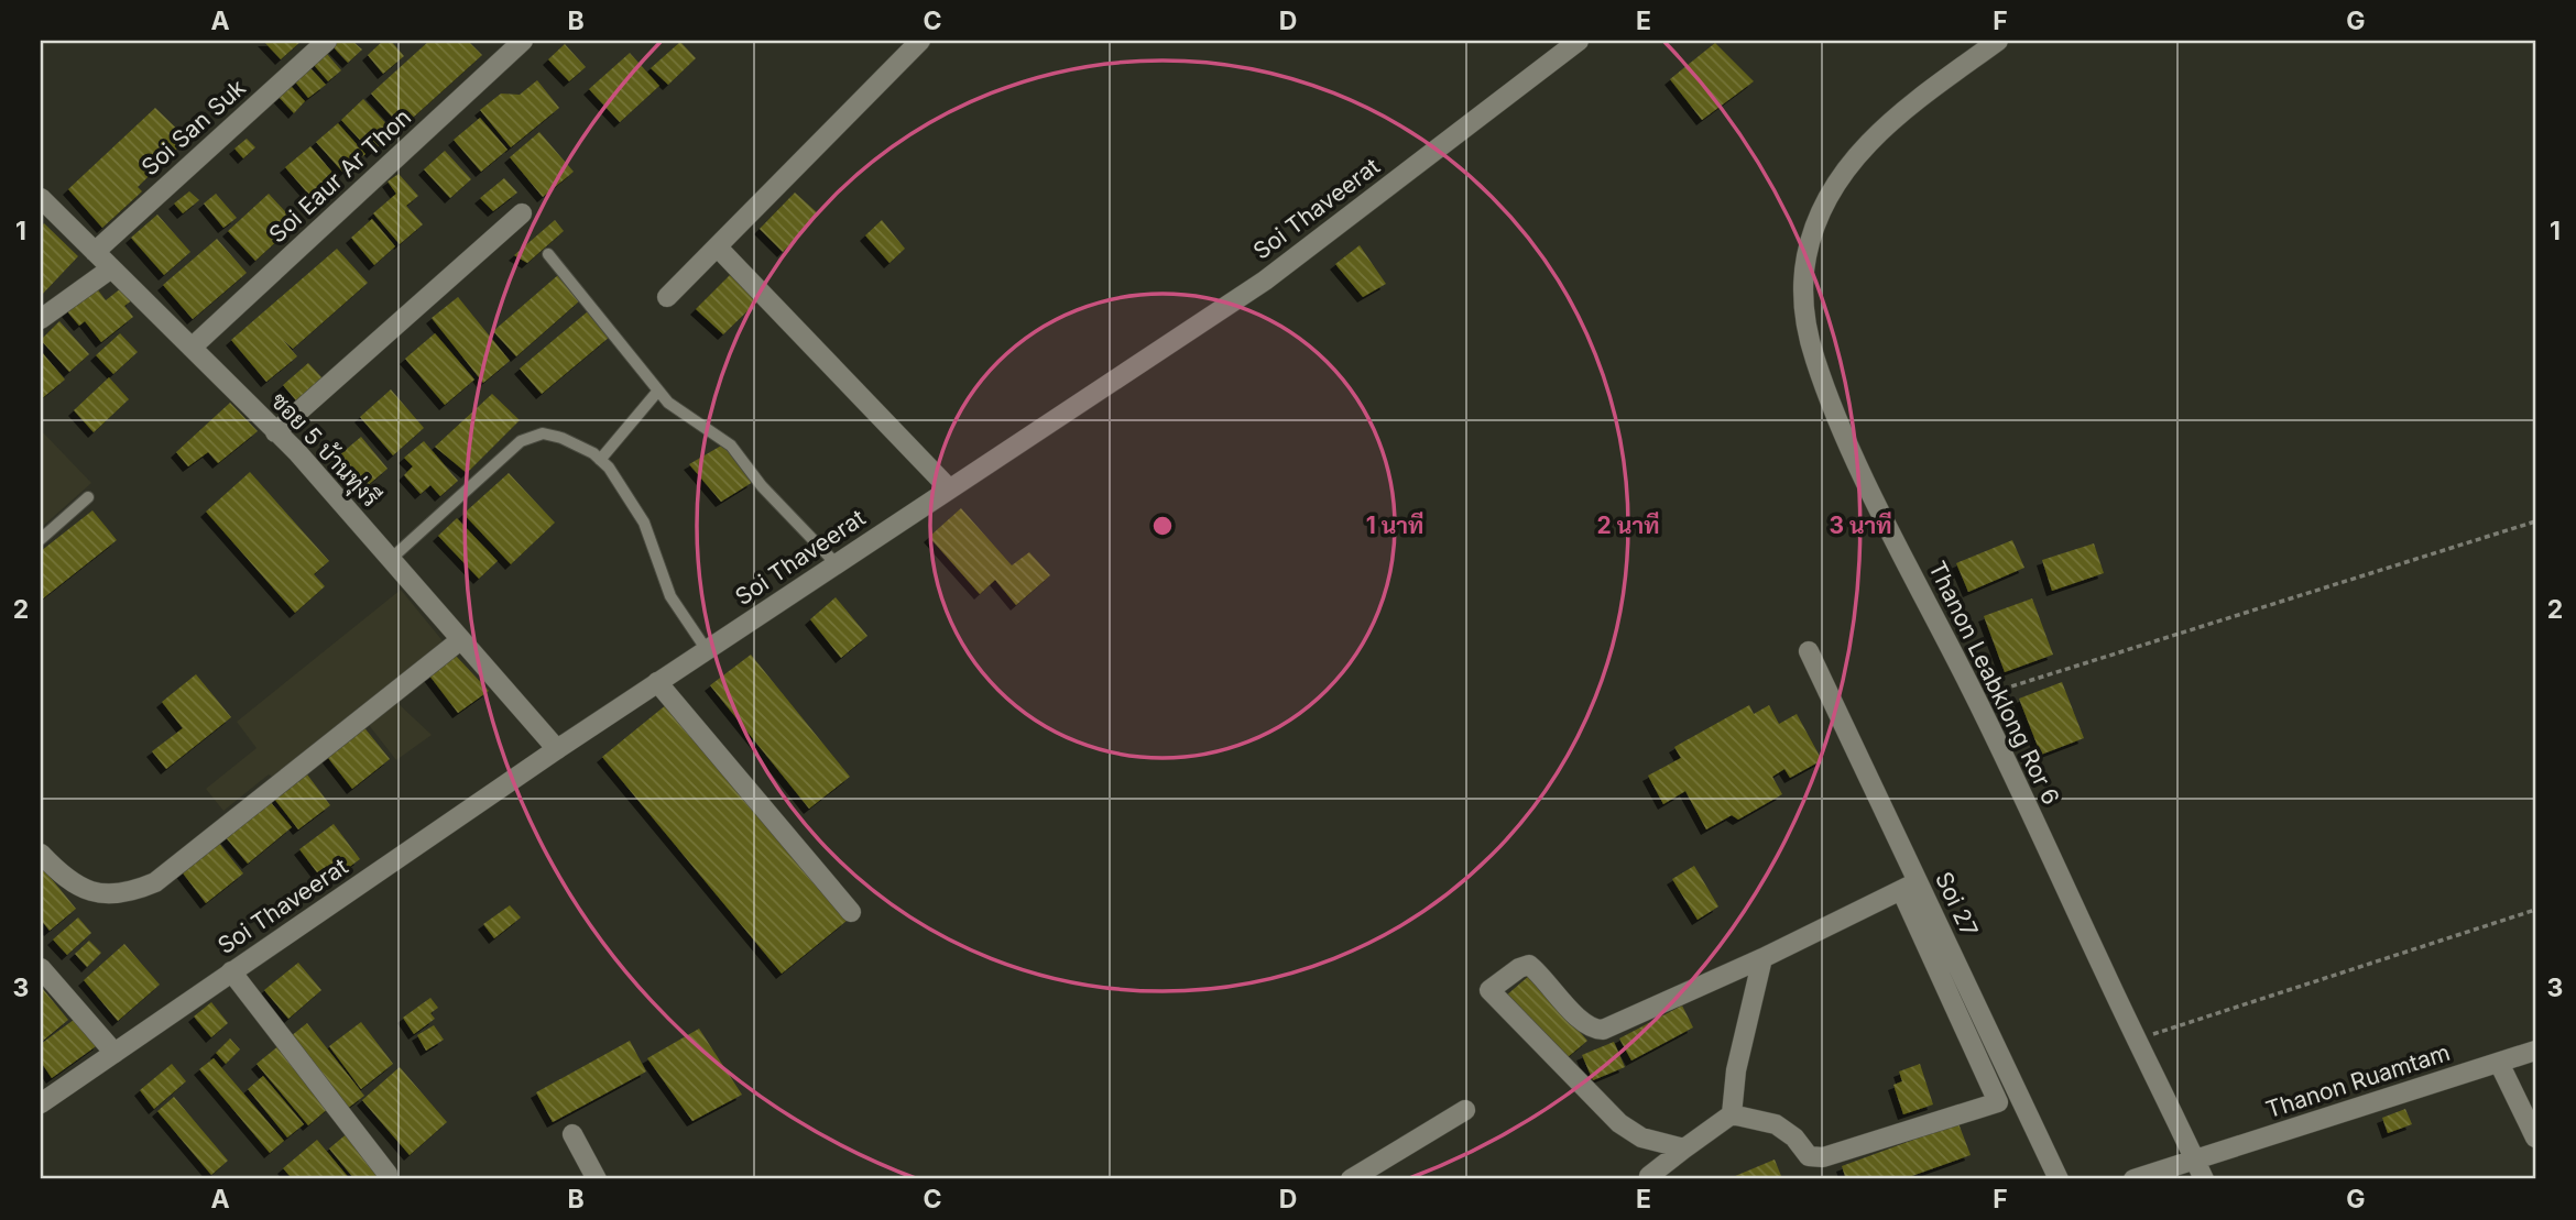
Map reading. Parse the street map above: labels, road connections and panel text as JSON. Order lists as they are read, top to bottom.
{
  "streets": {
    "street": [
      "Soi San Suk",
      "Soi Eaur Ar Thon",
      "Soi Thaveerat",
      "ซอย 5 บ้านทุ่งรี",
      "Thanon Leabklong Ror 6",
      "Soi 27",
      "Thanon Ruamtam"
    ]
  },
  "crossings": [
    ["Soi San Suk", "ซอย 5 บ้านทุ่งรี"],
    ["Soi Eaur Ar Thon", "ซอย 5 บ้านทุ่งรี"],
    ["Soi Thaveerat", "ซอย 5 บ้านทุ่งรี"],
    ["Thanon Leabklong Ror 6", "Thanon Ruamtam"]
  ],
  "grid": {
    "columns": [
      "A",
      "B",
      "C",
      "D",
      "E",
      "F",
      "G"
    ],
    "rows": ["1", "2", "3"]
  },
  "rings": ["1 นาที", "2 นาที", "3 นาที"]
}
